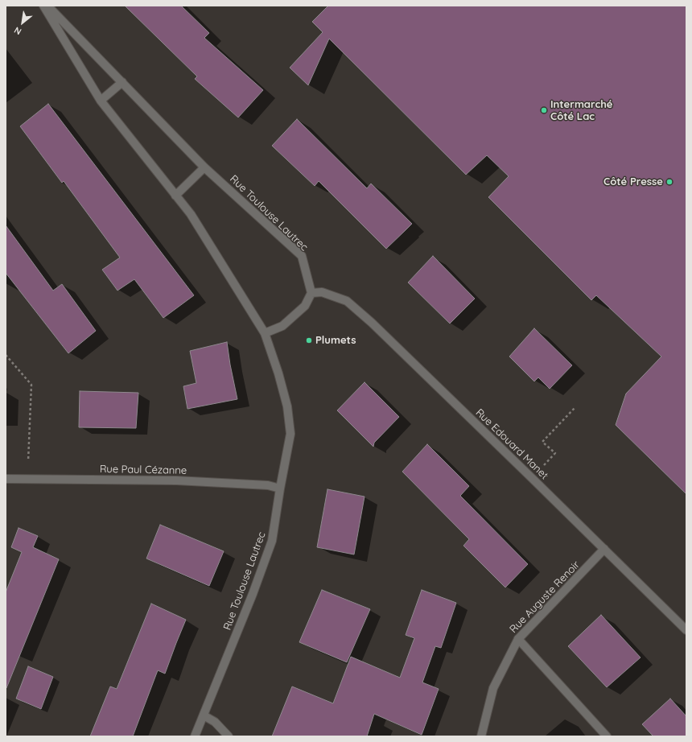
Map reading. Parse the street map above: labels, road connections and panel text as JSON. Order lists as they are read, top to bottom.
{
  "streets": {
    "street": [
      "Rue Toulouse Lautrec",
      "Rue Edouard Manet",
      "Rue Paul Cézanne",
      "Rue Auguste Renoir"
    ]
  },
  "crossings": [
    ["Rue Toulouse Lautrec", "Rue Edouard Manet"],
    ["Rue Toulouse Lautrec", "Rue Paul Cézanne"],
    ["Rue Edouard Manet", "Rue Auguste Renoir"]
  ],
  "places": ["Intermarché Côté Lac", "Côté Presse", "Plumets"],
  "north": "bottom left"
}
